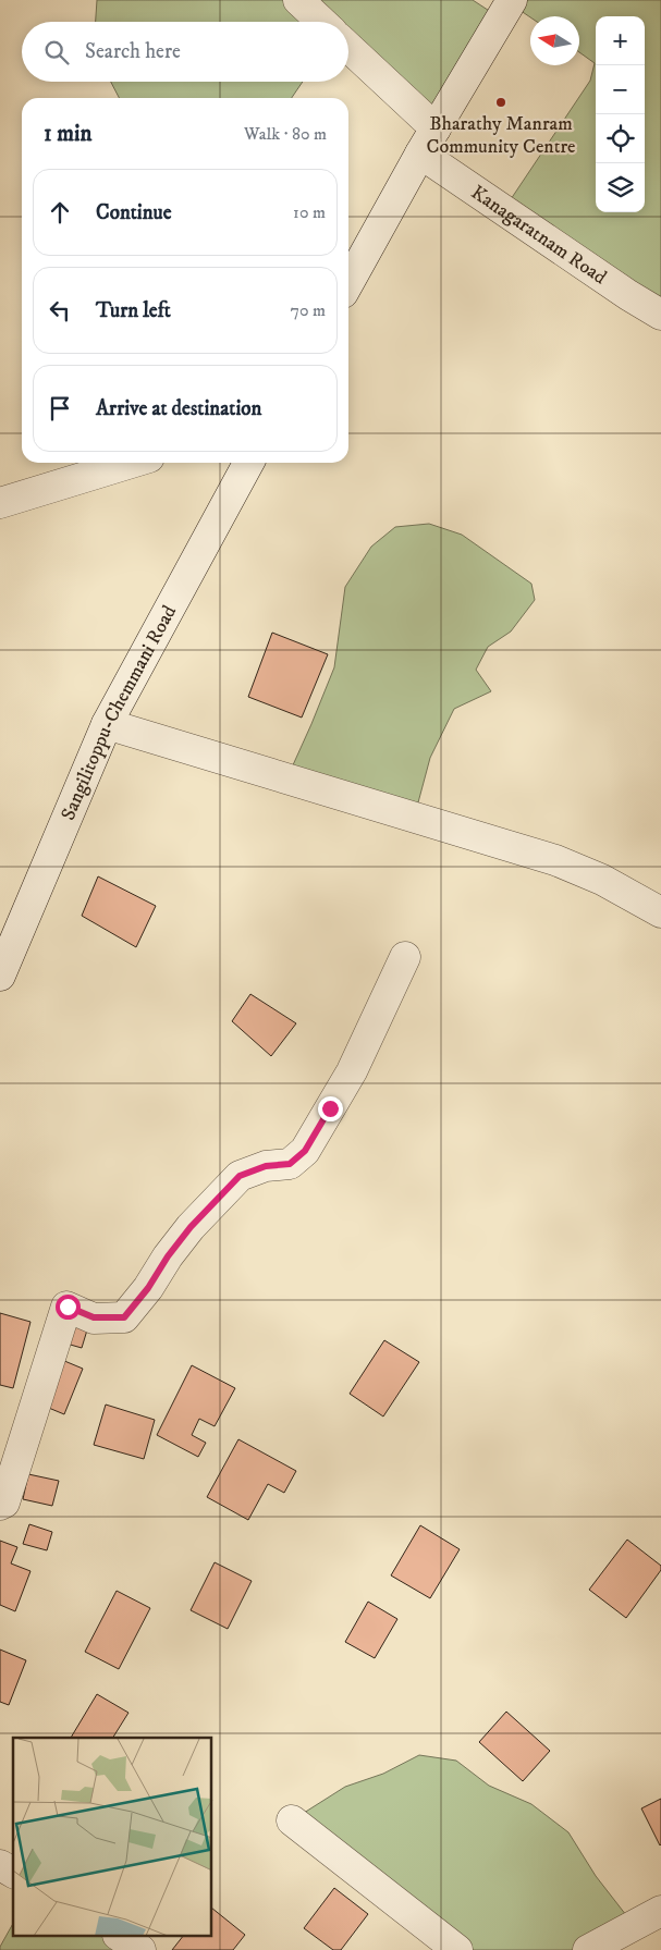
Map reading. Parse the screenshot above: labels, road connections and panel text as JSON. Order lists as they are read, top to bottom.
{
  "streets": {
    "street": ["Kanagaratnam Road", "Sangilitoppu-Chemmani Road"]
  },
  "places": ["Bharathy Manram Community Centre"],
  "north": "left",
  "page": {
    "map_buttons": ["+", "−"],
    "search": "Search here",
    "heading": ["1 min", "Walk · 80 m"],
    "list": [
      ["Continue", "10 m"],
      ["Turn left", "70 m"],
      "Arrive at destination"
    ]
  }
}
